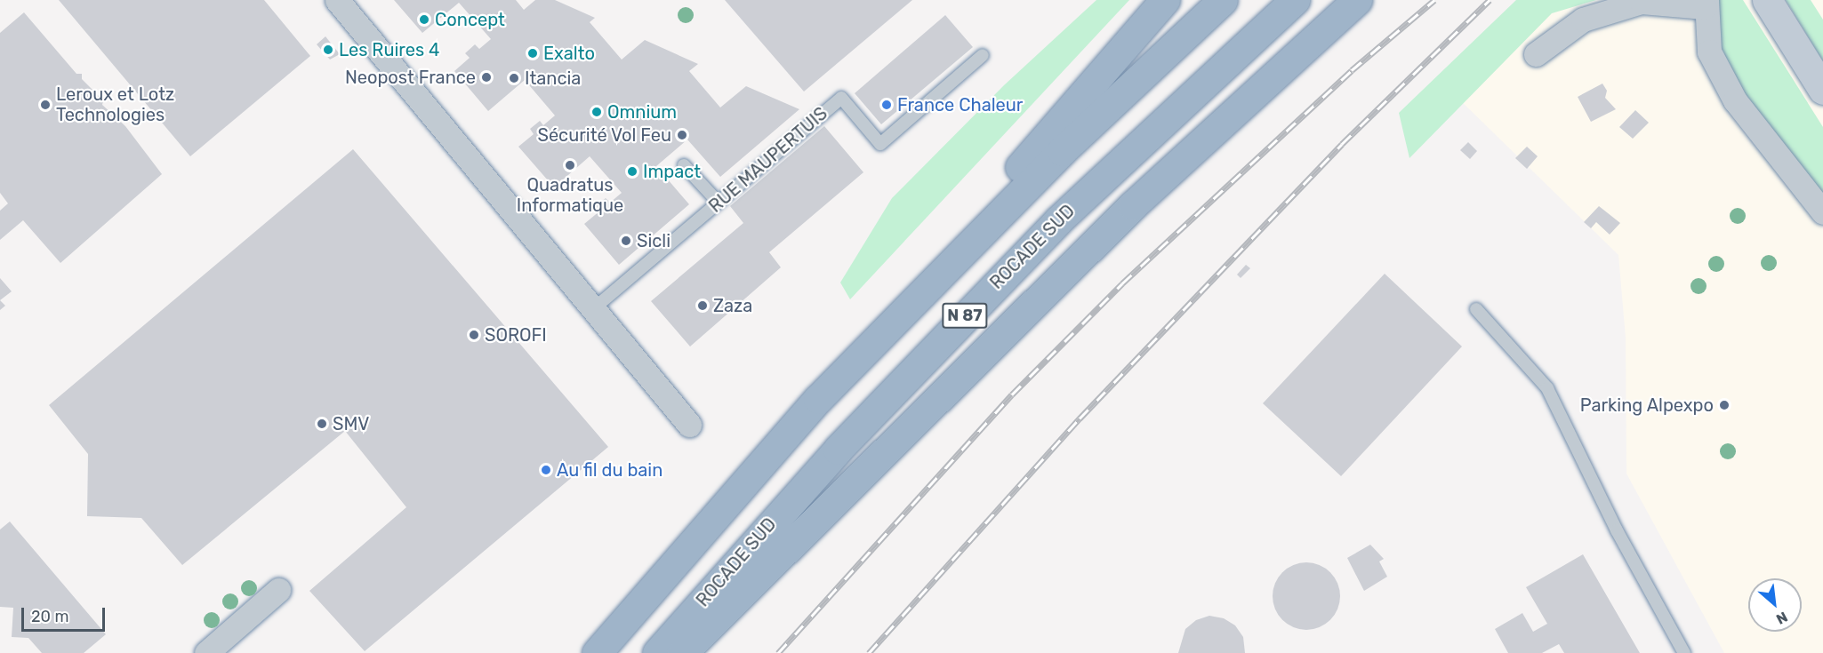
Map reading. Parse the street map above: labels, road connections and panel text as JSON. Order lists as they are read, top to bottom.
{
  "streets": {
    "highway": ["ROCADE SUD", "N 87"],
    "lane": ["RUE MAUPERTUIS"]
  },
  "places": [
    "Concept",
    "Les Ruires 4",
    "Exalto",
    "Neopost France",
    "Itancia",
    "Leroux et Lotz Technologies",
    "France Chaleur",
    "Omnium",
    "Sécurité Vol Feu",
    "Quadratus Informatique",
    "Impact",
    "Sicli",
    "Zaza",
    "SOROFI",
    "Parking Alpexpo",
    "SMV",
    "Au fil du bain"
  ],
  "scale_bar": "20 m",
  "north": "bottom right"
}
